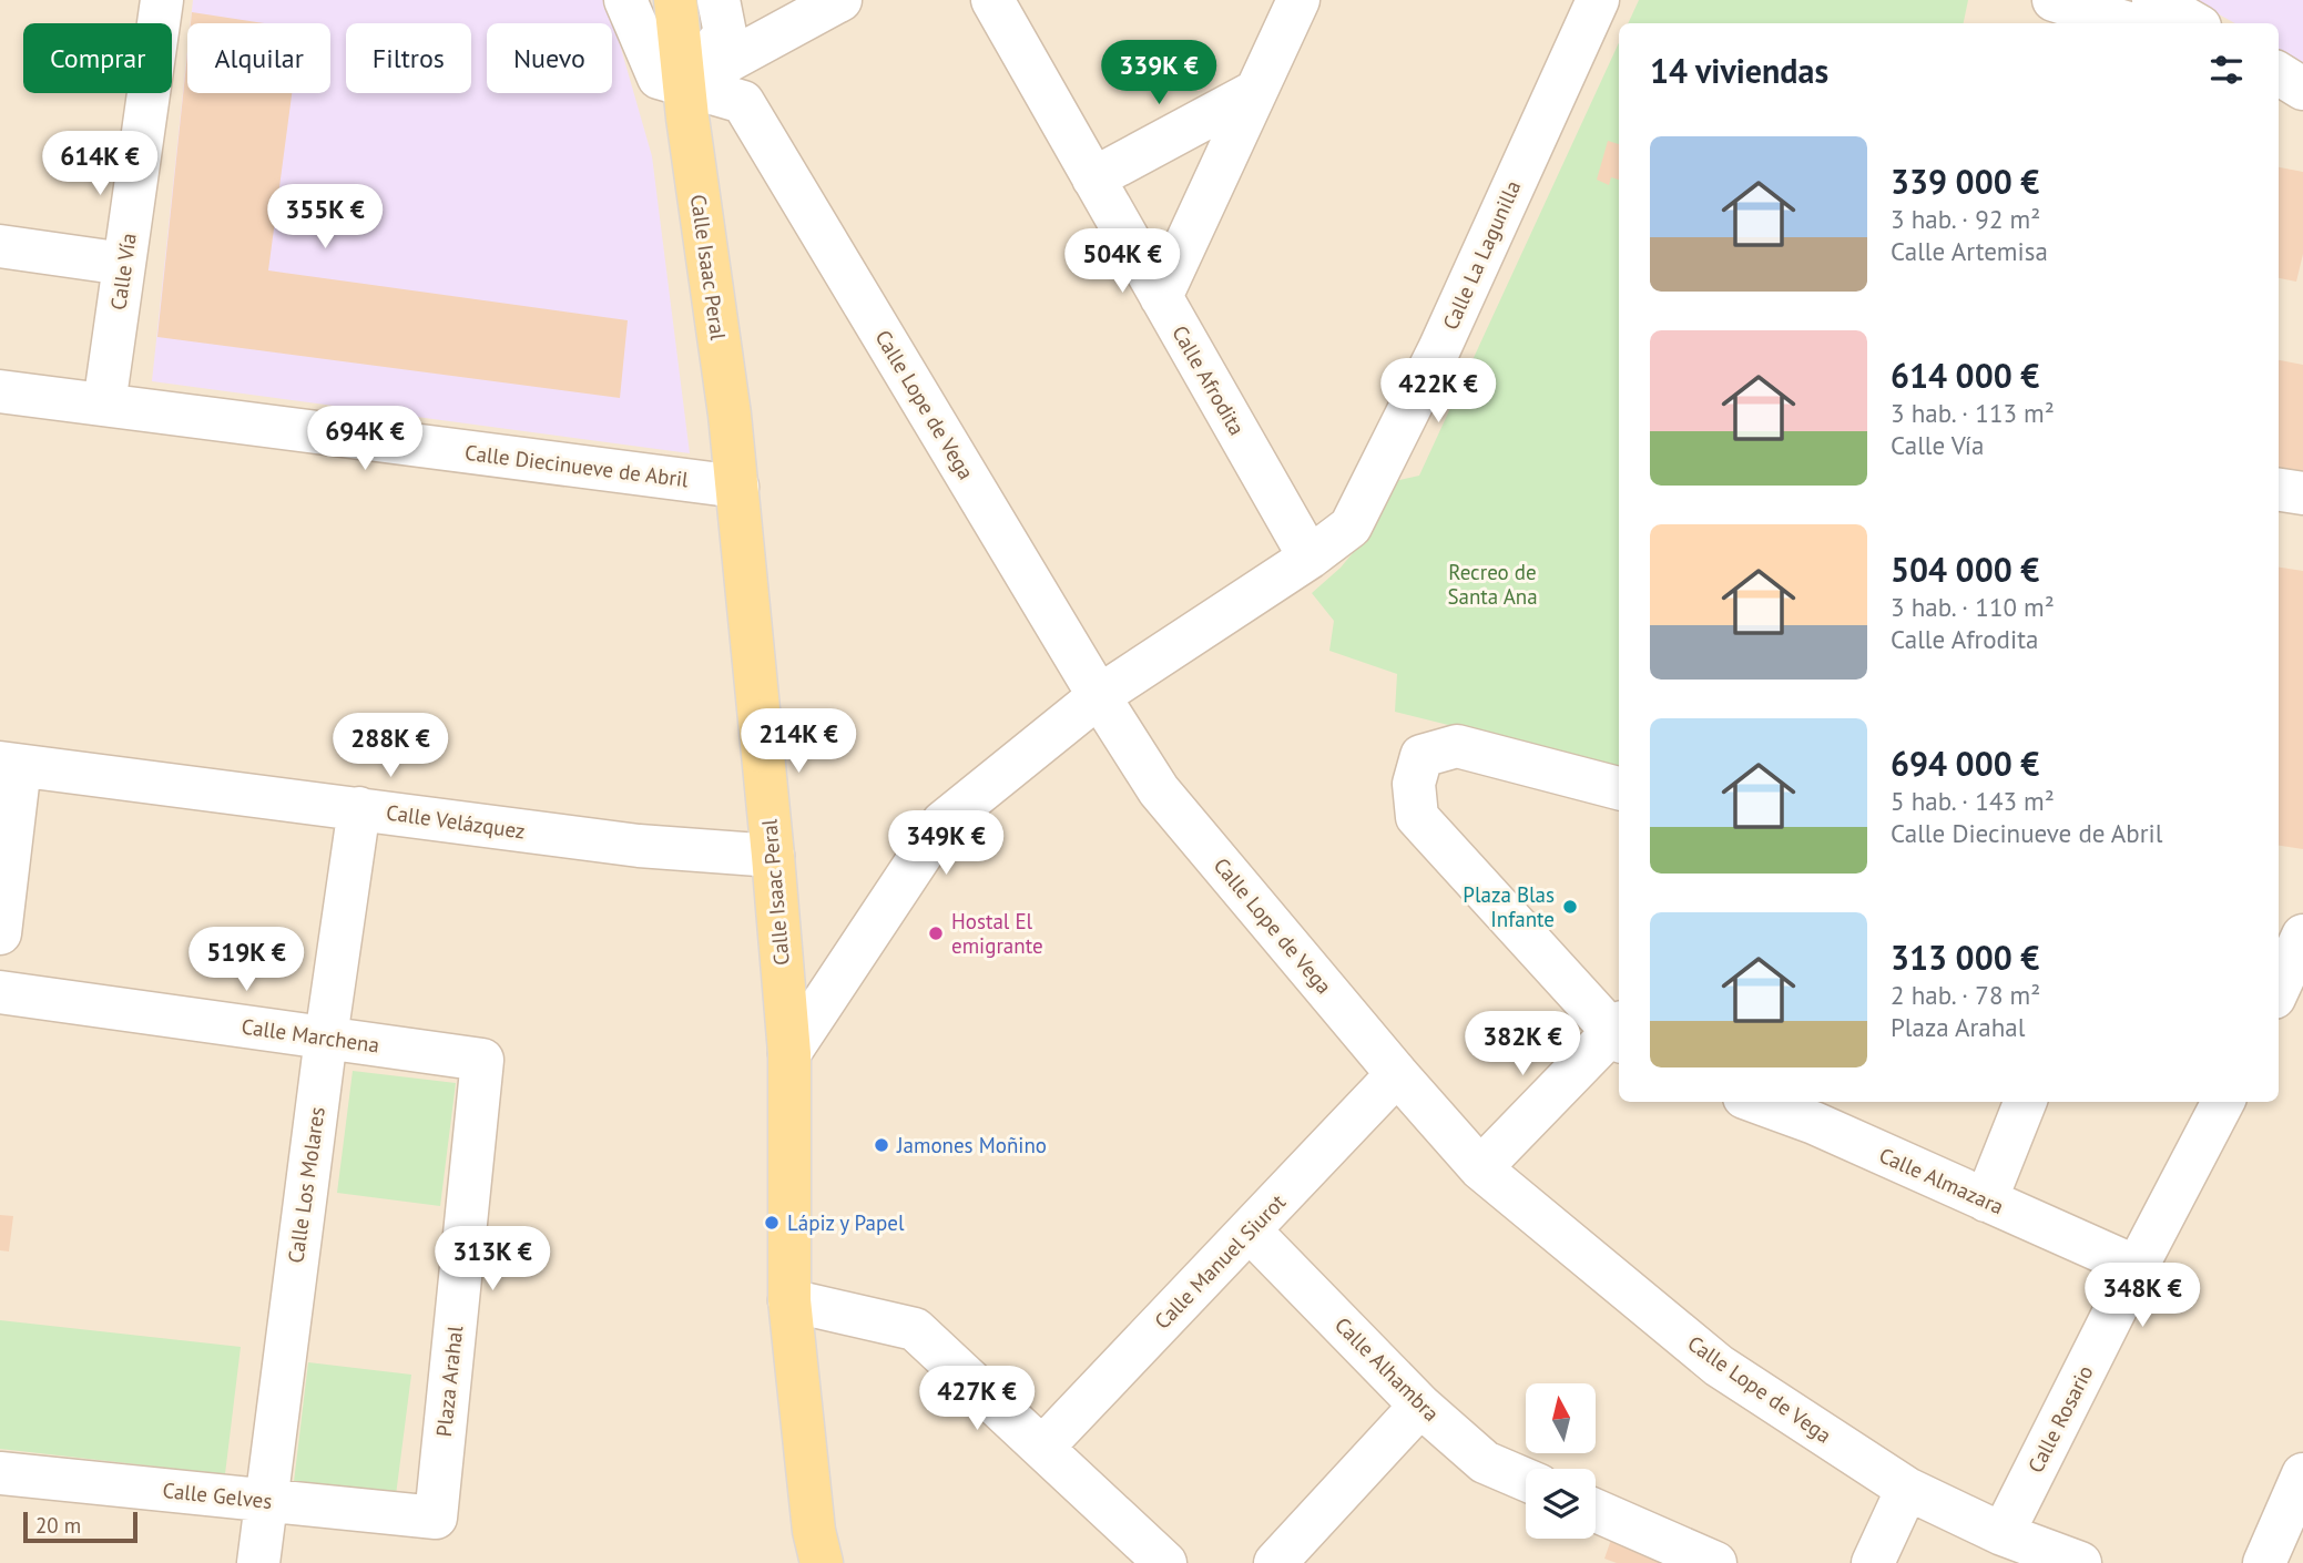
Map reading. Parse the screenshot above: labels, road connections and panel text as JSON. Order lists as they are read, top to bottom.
{
  "streets": {
    "main road": ["Calle Isaac Peral"],
    "street": [
      "Calle La Lagunilla",
      "Calle Vía",
      "Calle Afrodita",
      "Calle Lope de Vega",
      "Calle Diecinueve de Abril",
      "Calle Velázquez",
      "Calle Marchena",
      "Calle Almazara",
      "Calle Los Molares",
      "Calle Manuel Siurot",
      "Calle Alhambra",
      "Plaza Arahal",
      "Calle Rosario",
      "Calle Gelves"
    ]
  },
  "crossings": [
    ["Calle La Lagunilla", "Calle Isaac Peral"],
    ["Calle La Lagunilla", "Calle Afrodita"],
    ["Calle La Lagunilla", "Calle Lope de Vega"],
    ["Calle Isaac Peral", "Calle Lope de Vega"],
    ["Calle Isaac Peral", "Calle Diecinueve de Abril"],
    ["Calle Isaac Peral", "Calle Velázquez"],
    ["Calle Vía", "Calle Diecinueve de Abril"],
    ["Calle Lope de Vega", "Calle Manuel Siurot"],
    ["Calle Lope de Vega", "Calle Rosario"],
    ["Calle Velázquez", "Calle Los Molares"],
    ["Calle Marchena", "Calle Los Molares"],
    ["Calle Marchena", "Plaza Arahal"],
    ["Calle Almazara", "Calle Rosario"],
    ["Calle Los Molares", "Calle Gelves"],
    ["Calle Manuel Siurot", "Calle Alhambra"],
    ["Plaza Arahal", "Calle Gelves"]
  ],
  "parks": ["Recreo de Santa Ana"],
  "places": [
    "Plaza Blas Infante",
    "Hostal El emigrante",
    "Jamones Moñino",
    "Lápiz y Papel"
  ],
  "scale_bar": "20 m",
  "north": "top",
  "page": {
    "chip": [
      "Comprar",
      "Alquilar",
      "Filtros",
      "Nuevo"
    ],
    "heading": "14 viviendas",
    "price": [
      "339K €",
      "614K €",
      "355K €",
      "504K €",
      "422K €",
      "694K €",
      "214K €",
      "288K €",
      "349K €",
      "519K €",
      "382K €",
      "313K €",
      "348K €",
      "427K €"
    ],
    "list": [
      {
        "name": "339 000 €",
        "note": "3 hab. · 92 m² · Calle Artemisa"
      },
      {
        "name": "614 000 €",
        "note": "3 hab. · 113 m² · Calle Vía"
      },
      {
        "name": "504 000 €",
        "note": "3 hab. · 110 m² · Calle Afrodita"
      },
      {
        "name": "694 000 €",
        "note": "5 hab. · 143 m² · Calle Diecinueve de Abril"
      },
      {
        "name": "313 000 €",
        "note": "2 hab. · 78 m² · Plaza Arahal"
      }
    ],
    "scale": "20 m"
  }
}
